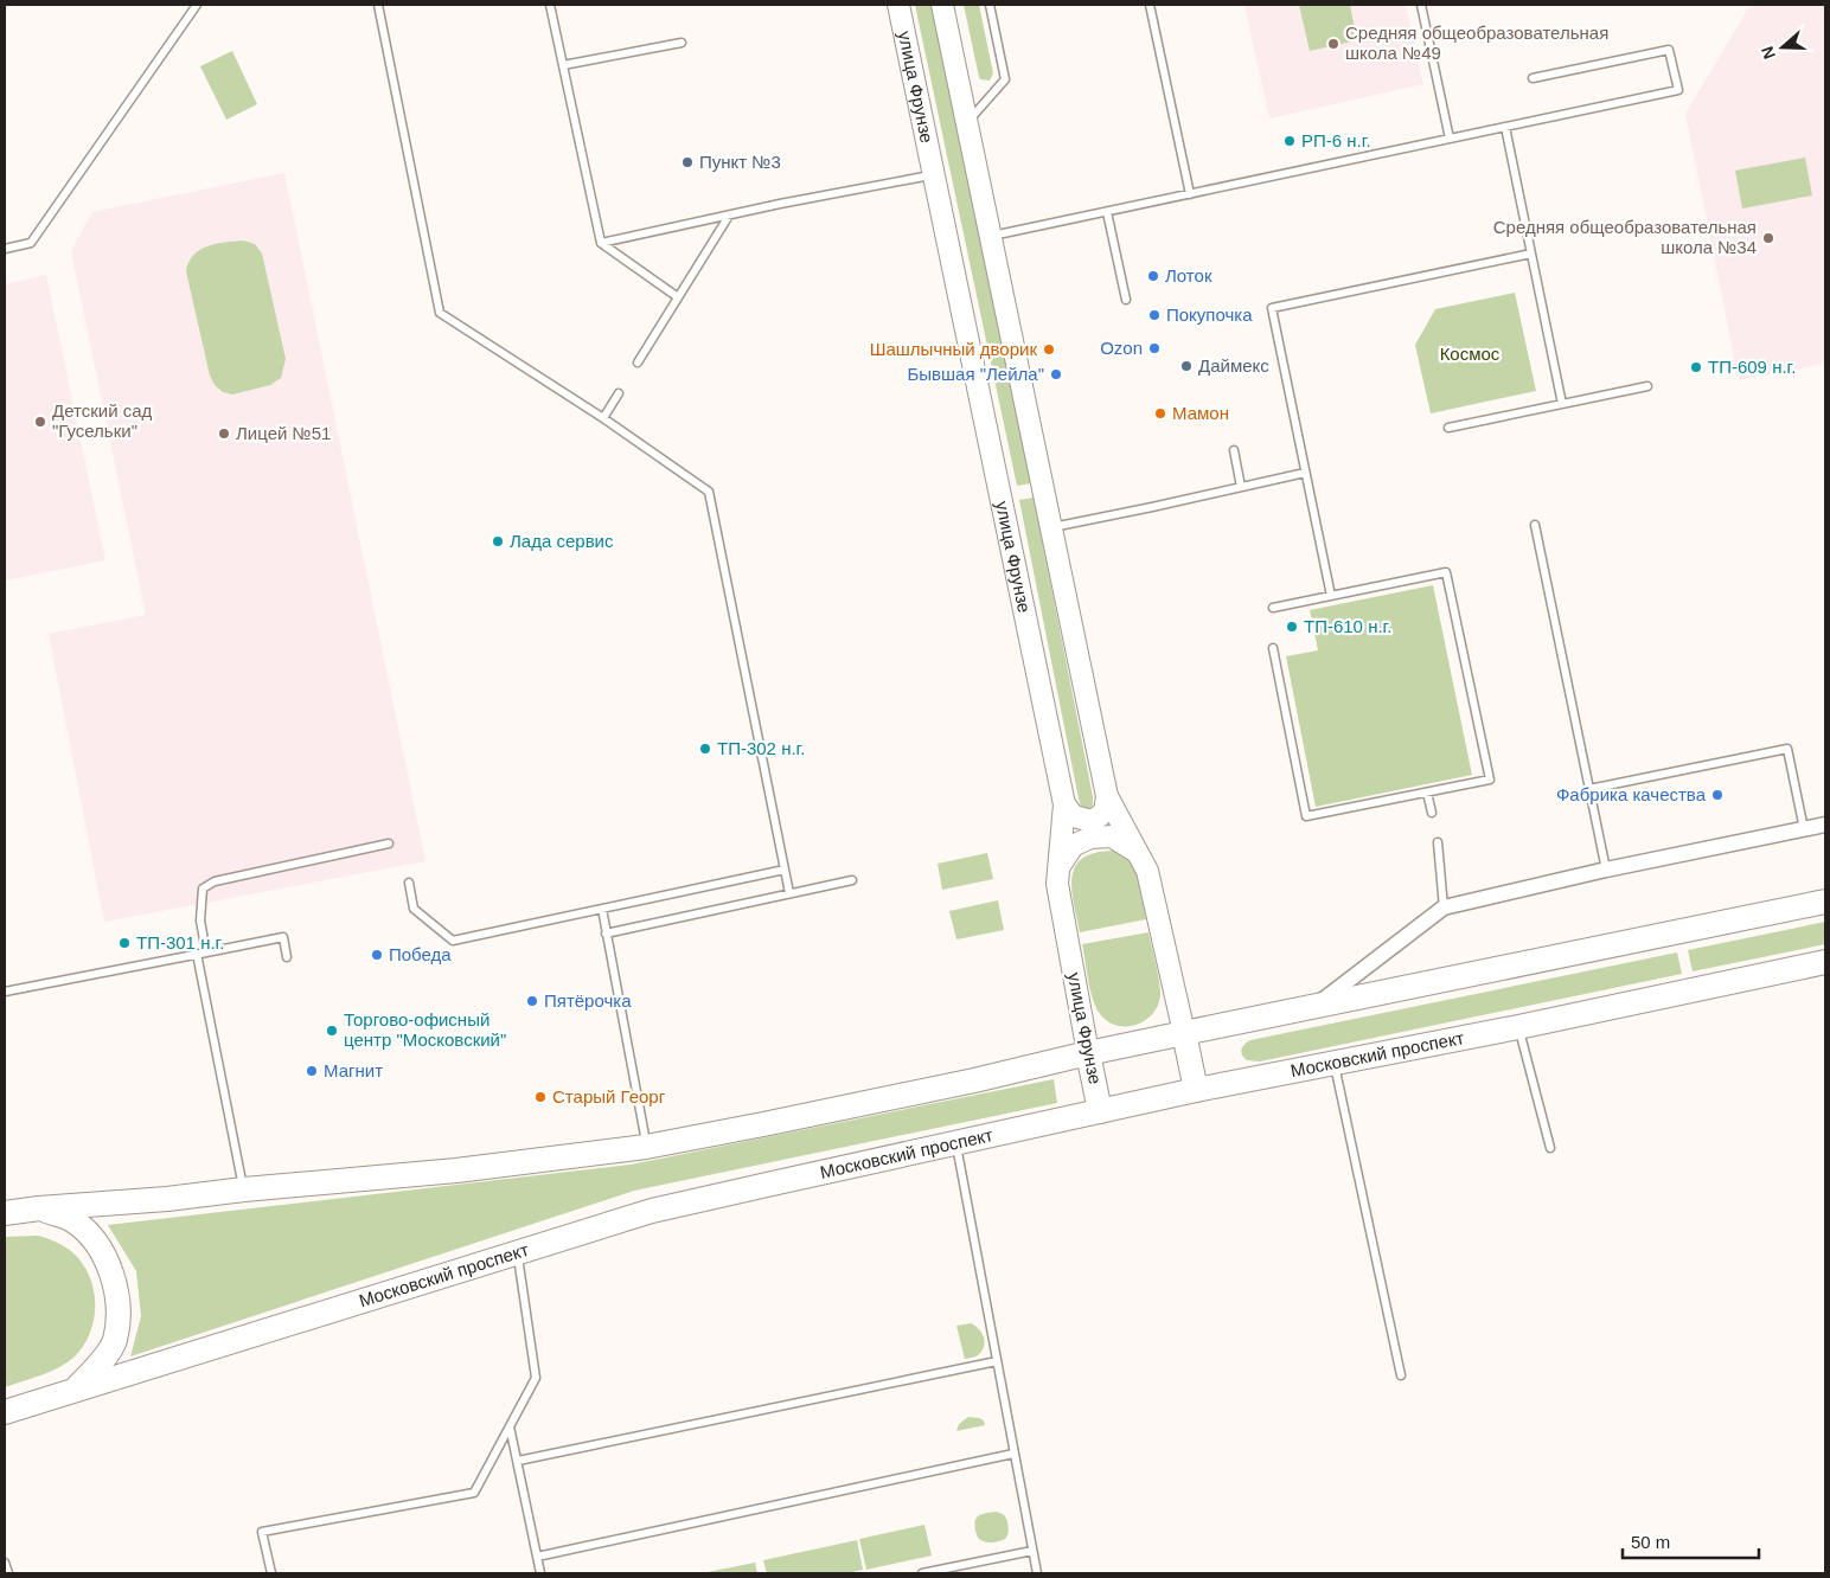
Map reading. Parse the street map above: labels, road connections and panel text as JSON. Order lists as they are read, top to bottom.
{
  "streets": {
    "main road": ["улица Фрунзе", "Московский проспект"]
  },
  "crossings": [
    ["улица Фрунзе", "Московский проспект"]
  ],
  "parks": ["Космос"],
  "places": [
    "Средняя общеобразовательная школа №49",
    "РП-6 н.г.",
    "Пункт №3",
    "Средняя общеобразовательная школа №34",
    "Лоток",
    "Покупочка",
    "Ozon",
    "Шашлычный дворик",
    "Даймекс",
    "ТП-609 н.г.",
    "Бывшая \"Лейла\"",
    "Мамон",
    "Детский сад \"Гусельки\"",
    "Лицей №51",
    "Лада сервис",
    "ТП-610 н.г.",
    "ТП-302 н.г.",
    "Фабрика качества",
    "ТП-301 н.г.",
    "Победа",
    "Пятёрочка",
    "Торгово-офисный центр \"Московский\"",
    "Магнит",
    "Старый Георг"
  ],
  "scale_bar": "50 m",
  "north": "left"
}
